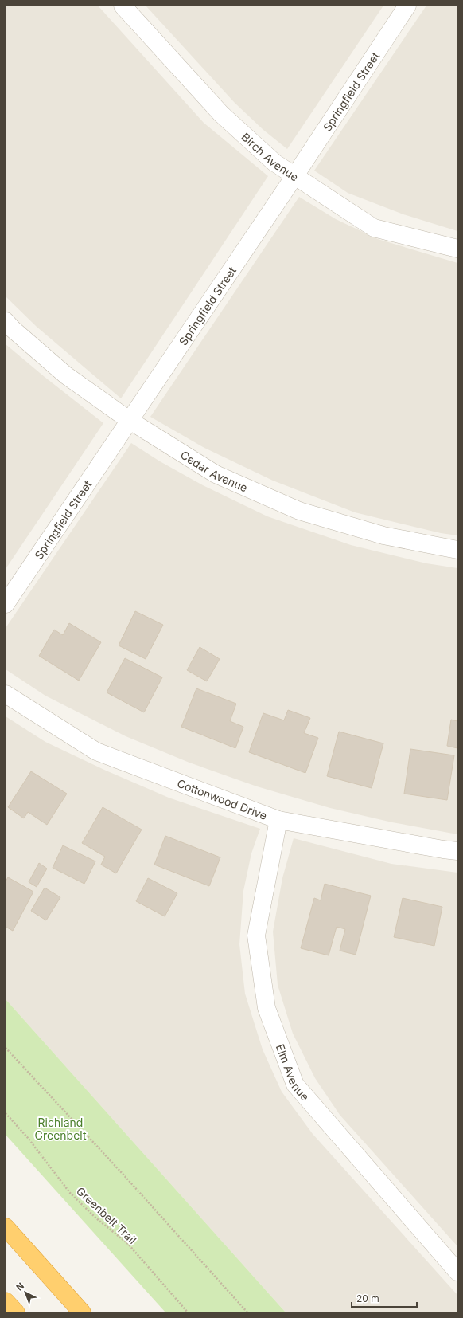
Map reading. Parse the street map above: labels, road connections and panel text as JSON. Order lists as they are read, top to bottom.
{
  "streets": {
    "street": [
      "Springfield Street",
      "Birch Avenue",
      "Cedar Avenue",
      "Cottonwood Drive",
      "Elm Avenue"
    ],
    "path": ["Greenbelt Trail"]
  },
  "crossings": [
    ["Springfield Street", "Birch Avenue"],
    ["Springfield Street", "Cedar Avenue"],
    ["Cottonwood Drive", "Elm Avenue"]
  ],
  "parks": ["Richland Greenbelt"],
  "scale_bar": "20 m",
  "north": "top left"
}
